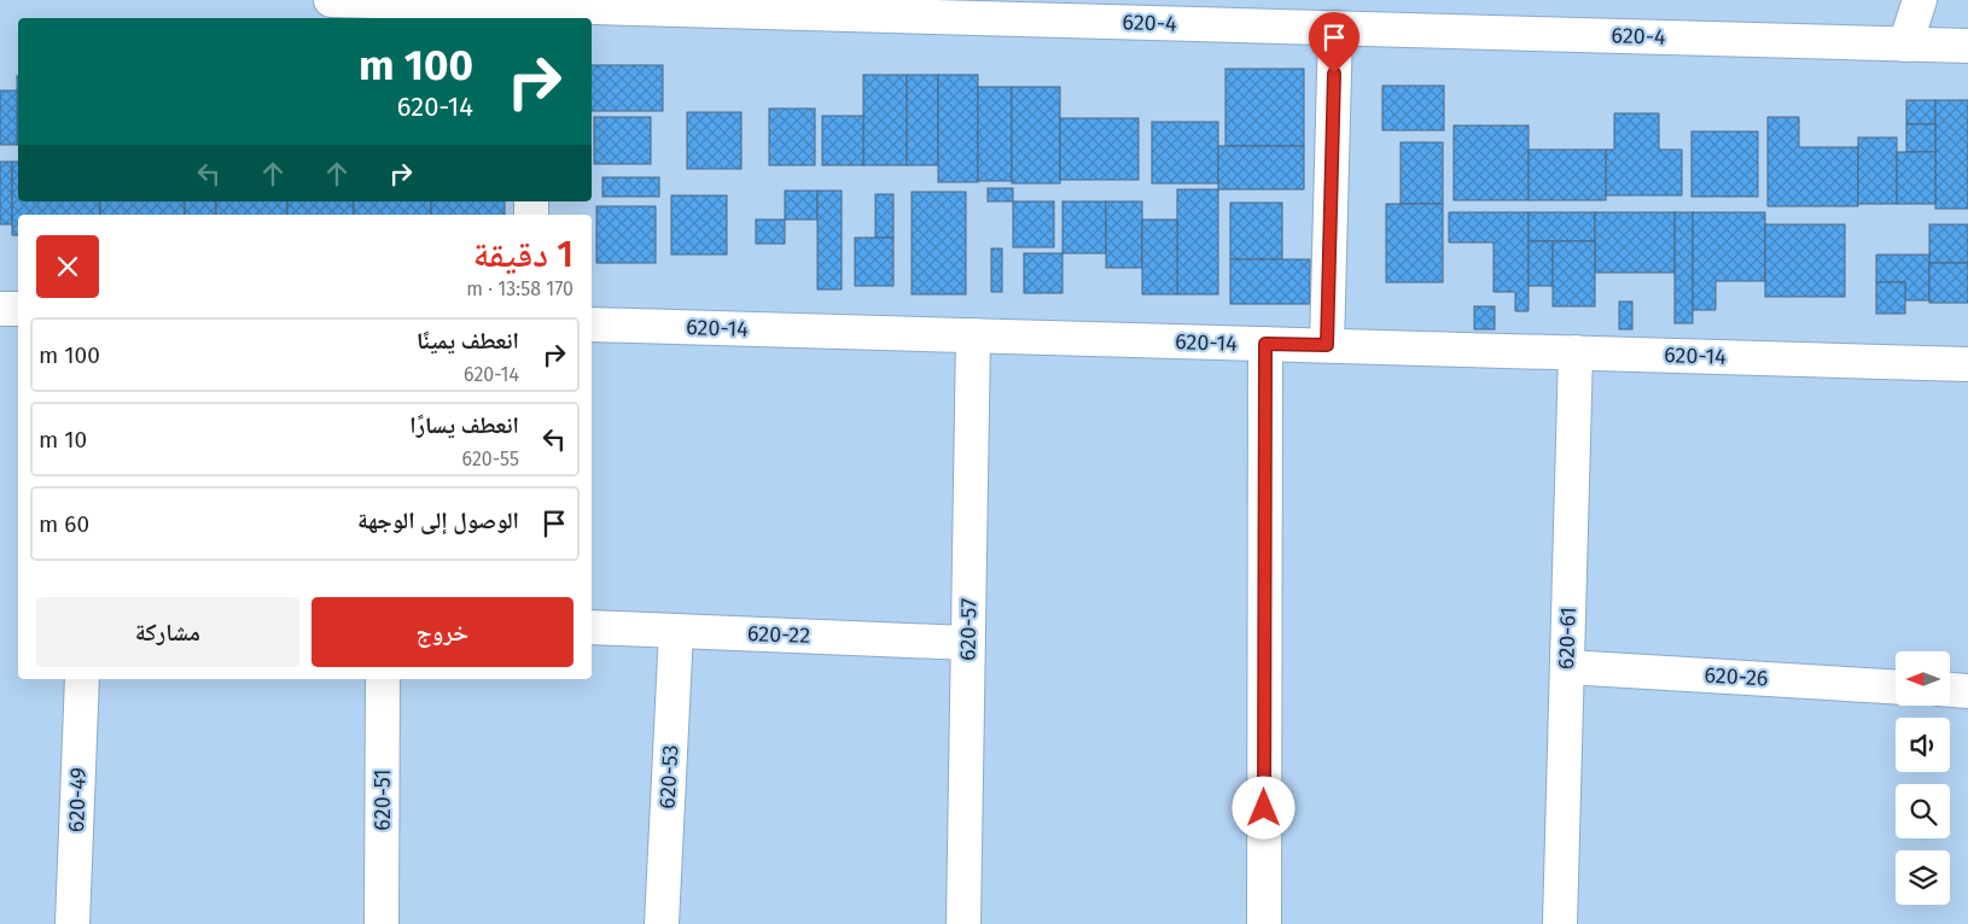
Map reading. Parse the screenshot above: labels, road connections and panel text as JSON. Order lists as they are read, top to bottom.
{
  "streets": {
    "street": [
      "620-4",
      "620-14",
      "620-57",
      "620-22",
      "620-61",
      "620-26",
      "620-53",
      "620-49",
      "620-51"
    ]
  },
  "crossings": [
    ["620-14", "620-57"],
    ["620-14", "620-61"],
    ["620-57", "620-22"],
    ["620-22", "620-53"],
    ["620-61", "620-26"]
  ],
  "north": "left",
  "page": {
    "turn": ["100 m", "620-14"],
    "heading": ["1 دقيقة", "170 m · 13:58"],
    "list": [
      {
        "name": "انعطف يمينًا",
        "note": "620-14",
        "value": "100 m"
      },
      {
        "name": "انعطف يسارًا",
        "note": "620-55",
        "value": "10 m"
      },
      {
        "name": "الوصول إلى الوجهة",
        "value": "60 m"
      }
    ],
    "buttons": ["خروج", "مشاركة"]
  }
}
